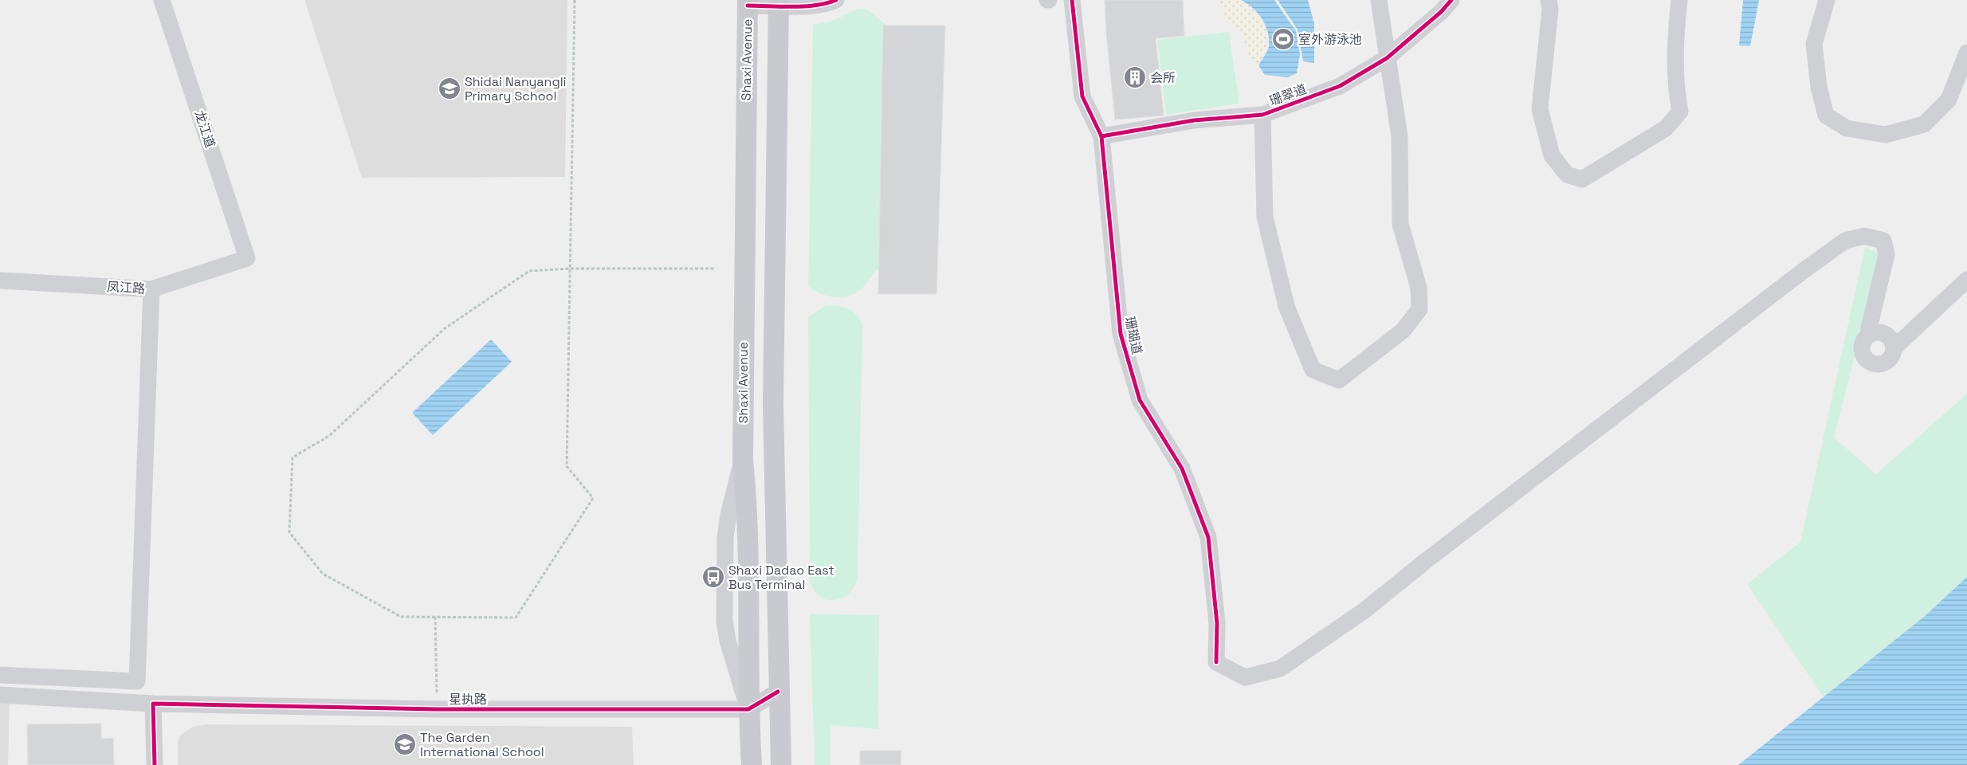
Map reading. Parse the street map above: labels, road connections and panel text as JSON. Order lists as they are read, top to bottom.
{
  "streets": {
    "main road": ["Shaxi Avenue"],
    "street": [
      "珊翠道",
      "龙江道",
      "凤江路",
      "珊瑚道",
      "星执路"
    ]
  },
  "crossings": [
    ["Shaxi Avenue", "星执路"],
    ["珊翠道", "珊瑚道"],
    ["龙江道", "凤江路"]
  ],
  "places": {
    "sports": ["室外游泳池"],
    "building": ["会所"],
    "school or university": ["Shidai Nanyangli Primary School", "The Garden International School"],
    "bus stop": ["Shaxi Dadao East Bus Terminal"]
  }
}
